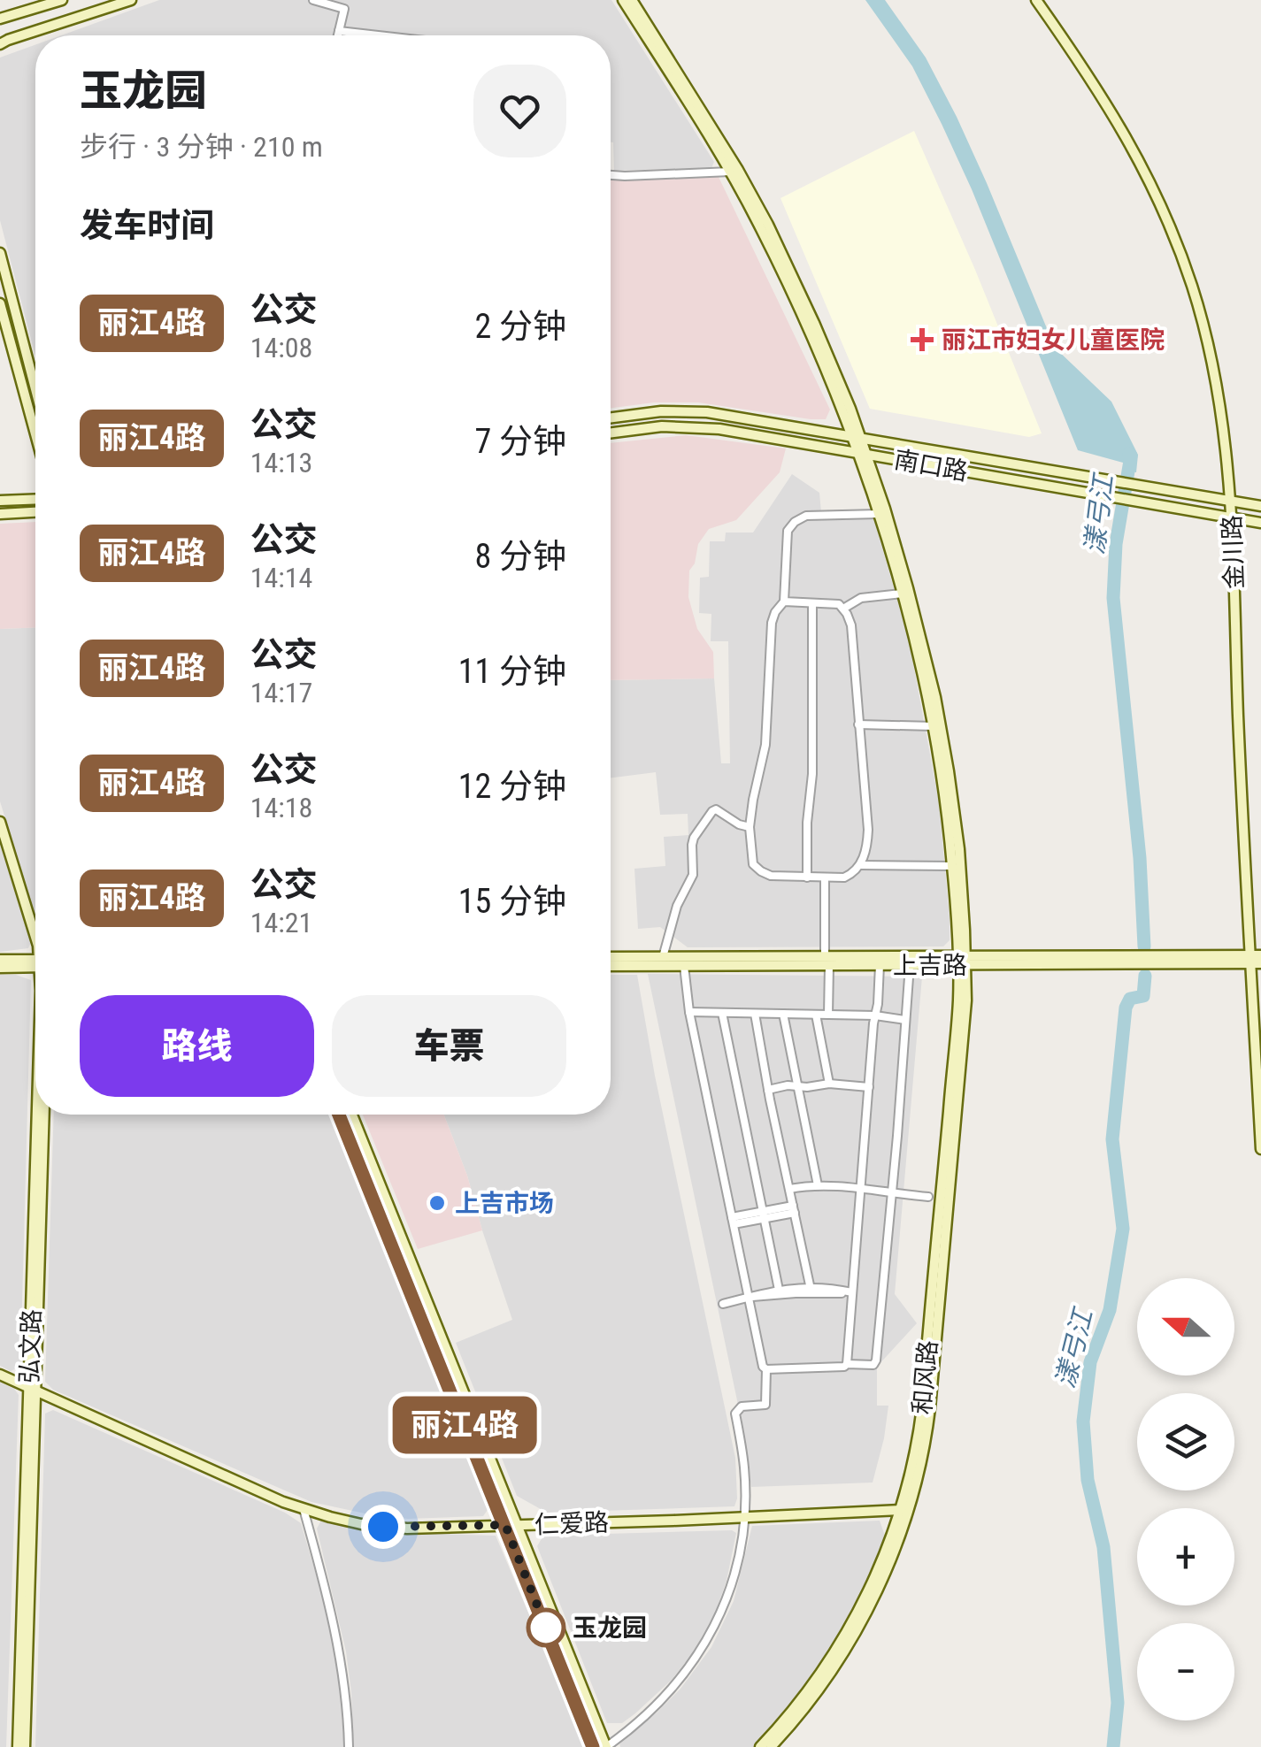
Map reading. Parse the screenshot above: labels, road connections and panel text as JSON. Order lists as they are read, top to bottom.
{
  "streets": {
    "street": [
      "南口路",
      "金川路",
      "上吉路",
      "弘文路",
      "和风路",
      "仁爱路"
    ]
  },
  "crossings": [
    ["南口路", "金川路"],
    ["金川路", "上吉路"],
    ["上吉路", "和风路"],
    ["弘文路", "仁爱路"],
    ["和风路", "仁爱路"]
  ],
  "water": ["漾弓江"],
  "places": {
    "health": ["丽江市妇女儿童医院"],
    "other": ["上吉市场", "玉龙园"]
  },
  "lines": ["bus line 丽江4路"],
  "north": "left",
  "page": {
    "on_map": "丽江4路",
    "heading": [
      ["玉龙园", "步行 · 3 分钟 · 210 m"],
      "发车时间"
    ],
    "list": [
      {
        "mark": "丽江4路",
        "name": "公交",
        "note": "14:08",
        "value": "2 分钟"
      },
      {
        "mark": "丽江4路",
        "name": "公交",
        "note": "14:13",
        "value": "7 分钟"
      },
      {
        "mark": "丽江4路",
        "name": "公交",
        "note": "14:14",
        "value": "8 分钟"
      },
      {
        "mark": "丽江4路",
        "name": "公交",
        "note": "14:17",
        "value": "11 分钟"
      },
      {
        "mark": "丽江4路",
        "name": "公交",
        "note": "14:18",
        "value": "12 分钟"
      },
      {
        "mark": "丽江4路",
        "name": "公交",
        "note": "14:21",
        "value": "15 分钟"
      }
    ],
    "buttons": ["路线", "车票"],
    "map_buttons": ["+", "−"]
  }
}
